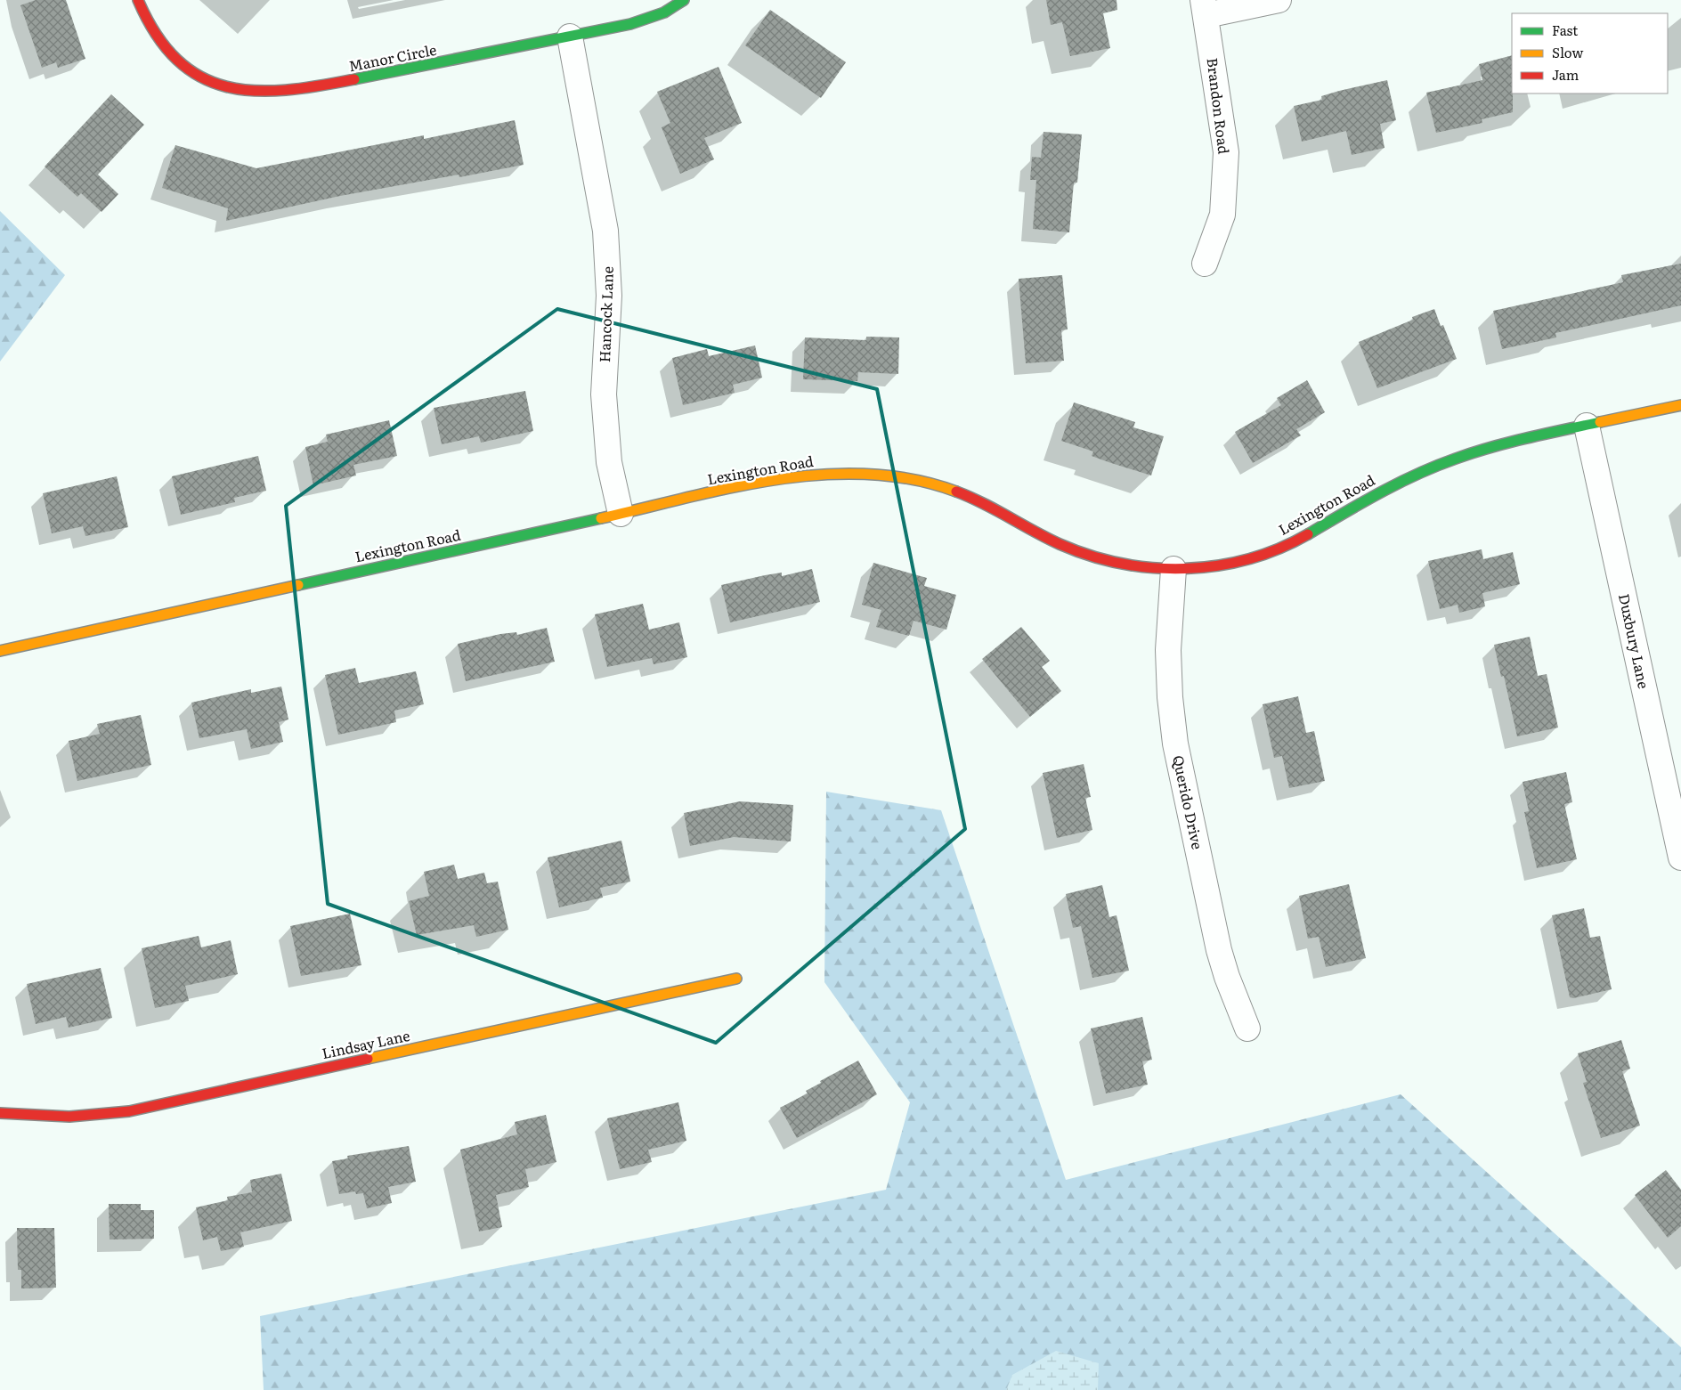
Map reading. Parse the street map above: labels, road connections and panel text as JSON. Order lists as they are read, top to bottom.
{
  "streets": {
    "street": [
      "Manor Circle",
      "Brandon Road",
      "Hancock Lane",
      "Lexington Road",
      "Duxbury Lane",
      "Querido Drive",
      "Lindsay Lane"
    ]
  },
  "crossings": [
    ["Manor Circle", "Hancock Lane"],
    ["Hancock Lane", "Lexington Road"],
    ["Lexington Road", "Duxbury Lane"],
    ["Lexington Road", "Querido Drive"]
  ],
  "legend": ["Fast", "Slow", "Jam"]
}
